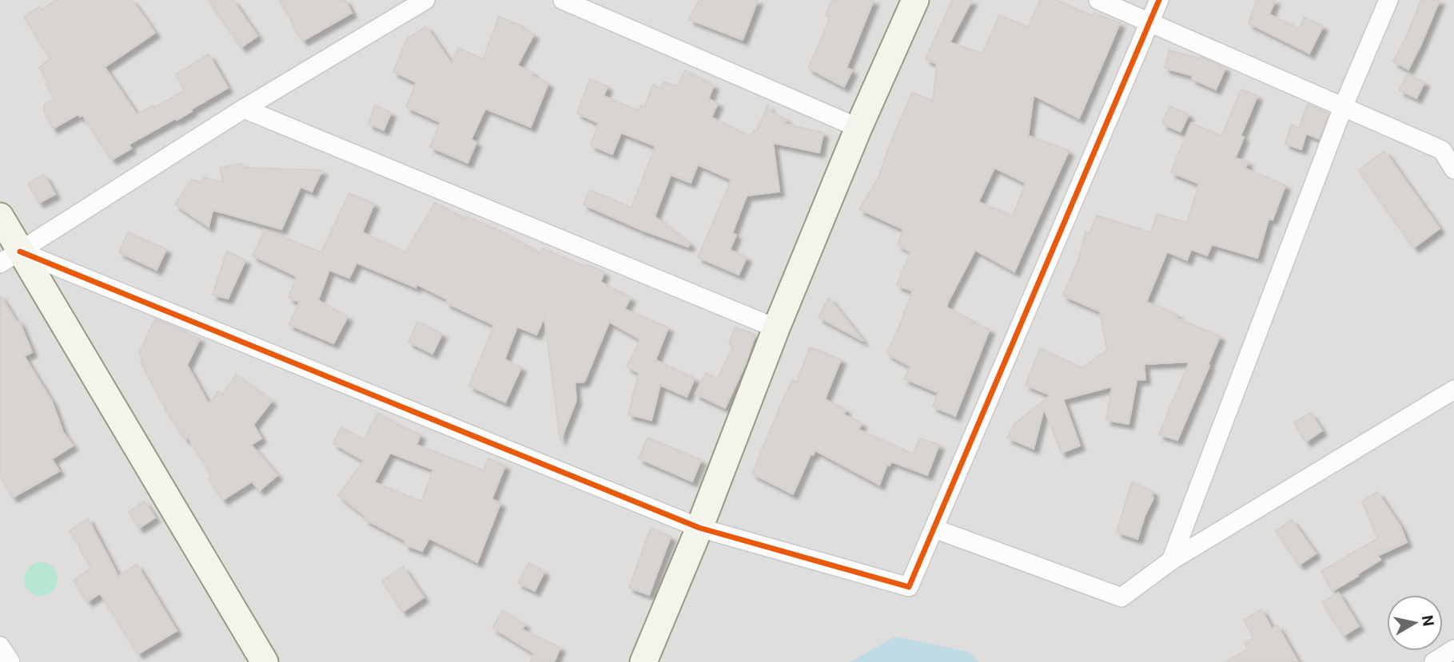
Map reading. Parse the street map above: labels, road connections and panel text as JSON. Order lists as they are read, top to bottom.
{
  "north": "right"
}
